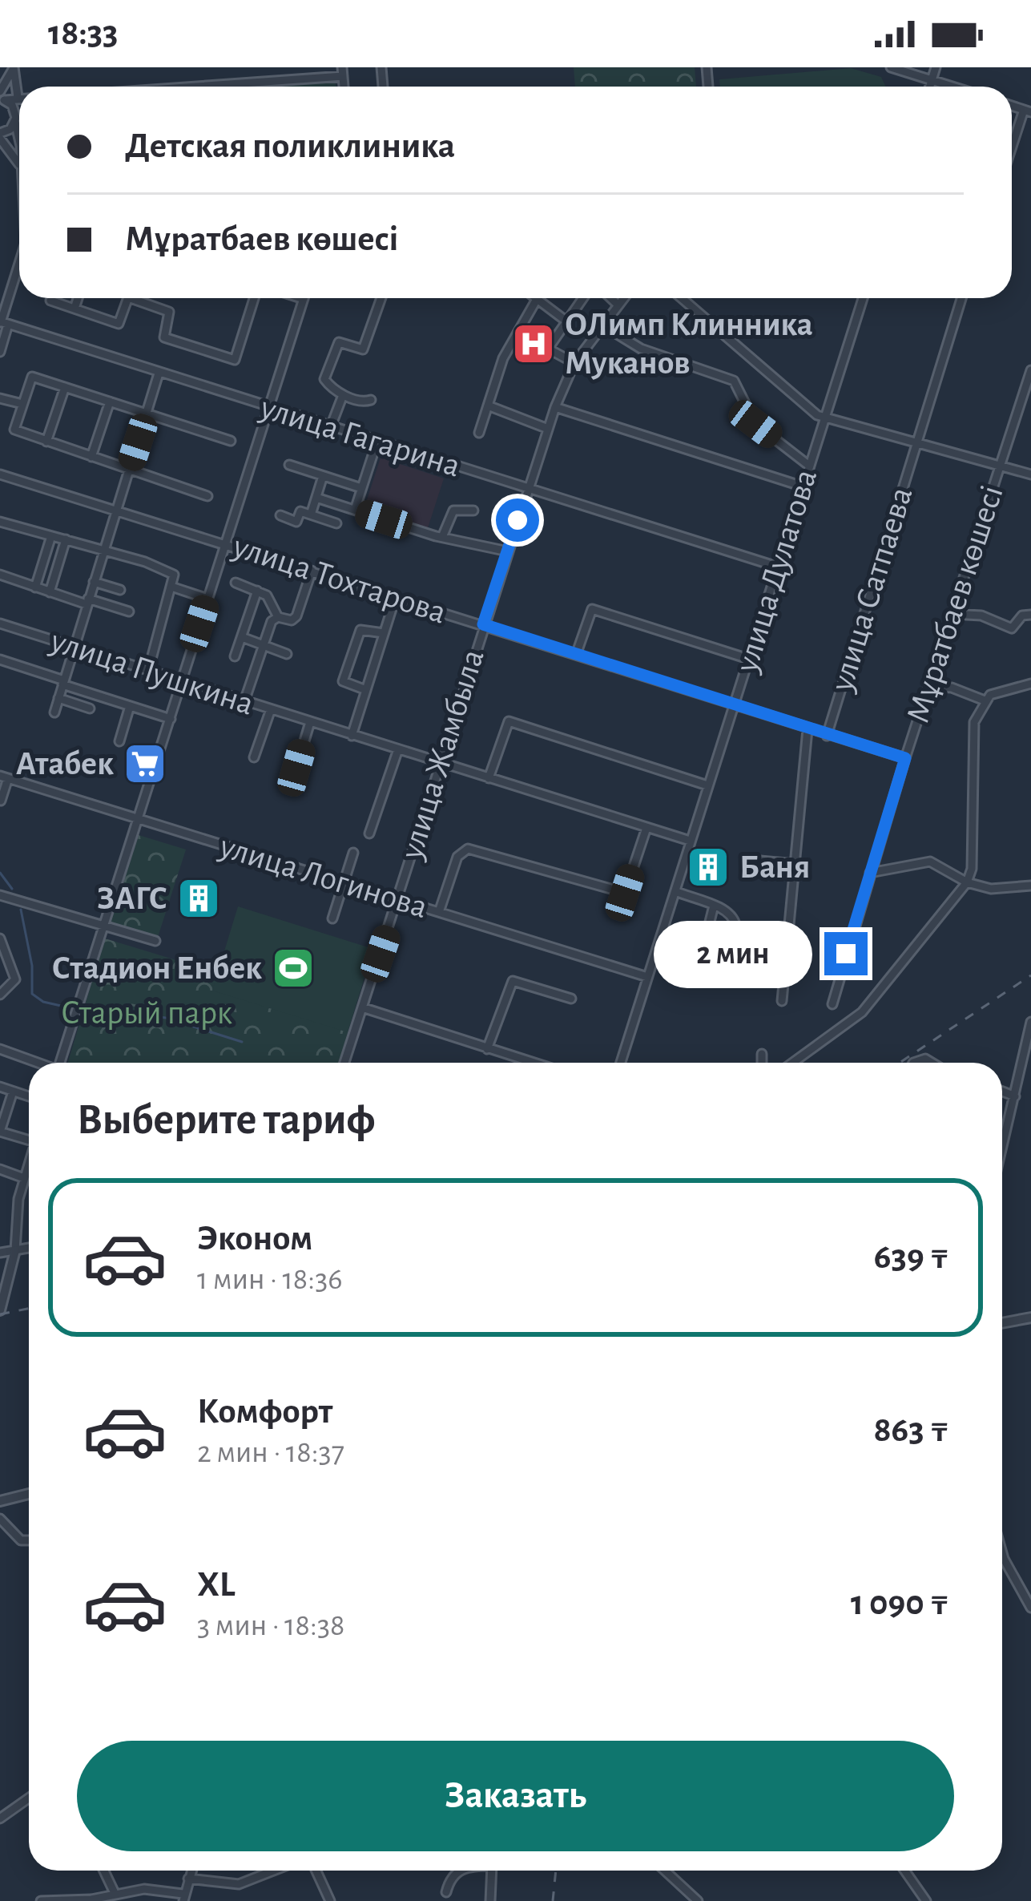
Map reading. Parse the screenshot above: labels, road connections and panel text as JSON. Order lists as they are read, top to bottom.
{
  "streets": {
    "street": [
      "улица Гагарина",
      "улица Дулатова",
      "улица Тохтарова",
      "улица Сатпаева",
      "Мұратбаев көшесі",
      "улица Пушкина",
      "улица Жамбыла",
      "улица Логинова"
    ]
  },
  "crossings": [
    ["улица Гагарина", "улица Дулатова"],
    ["улица Гагарина", "улица Жамбыла"],
    ["улица Дулатова", "улица Тохтарова"],
    ["улица Дулатова", "улица Пушкина"],
    ["улица Дулатова", "улица Логинова"],
    ["улица Тохтарова", "улица Сатпаева"],
    ["улица Тохтарова", "улица Жамбыла"],
    ["улица Пушкина", "улица Жамбыла"],
    ["улица Жамбыла", "улица Логинова"]
  ],
  "parks": ["Старый парк"],
  "places": {
    "hospital": ["ОЛимп Клинника Муканов"],
    "supermarket": ["Атабек"],
    "building": ["Баня", "ЗАГС"],
    "sports": ["Стадион Енбек"]
  },
  "page": {
    "status": "18:33",
    "banner": ["Детская поликлиника", "Мұратбаев көшесі"],
    "bubble": "2 мин",
    "heading": "Выберите тариф",
    "list": [
      {
        "name": "Эконом",
        "note": "1 мин · 18:36",
        "value": "639 ₸"
      },
      {
        "name": "Комфорт",
        "note": "2 мин · 18:37",
        "value": "863 ₸"
      },
      {
        "name": "XL",
        "note": "3 мин · 18:38",
        "value": "1 090 ₸"
      }
    ],
    "buttons": "Заказать"
  }
}
